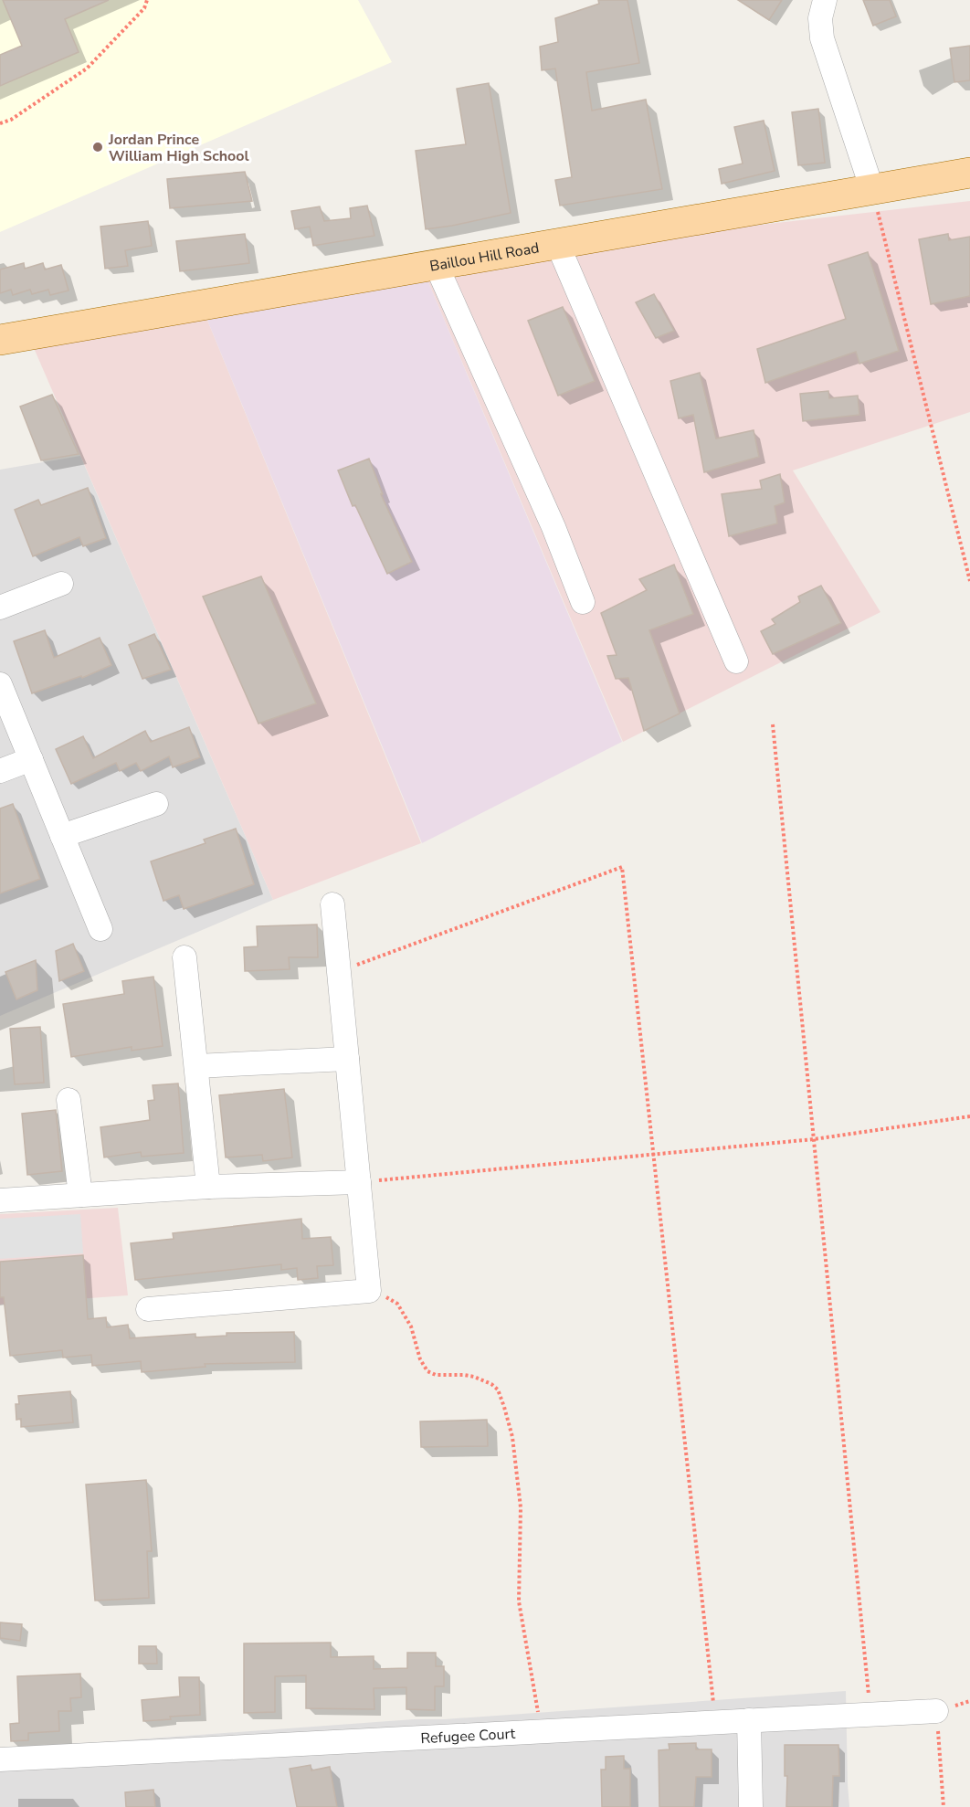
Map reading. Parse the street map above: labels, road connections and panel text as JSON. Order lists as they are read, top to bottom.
{
  "streets": {
    "main road": ["Baillou Hill Road"],
    "street": ["Refugee Court"]
  },
  "places": ["Jordan Prince William High School"]
}
